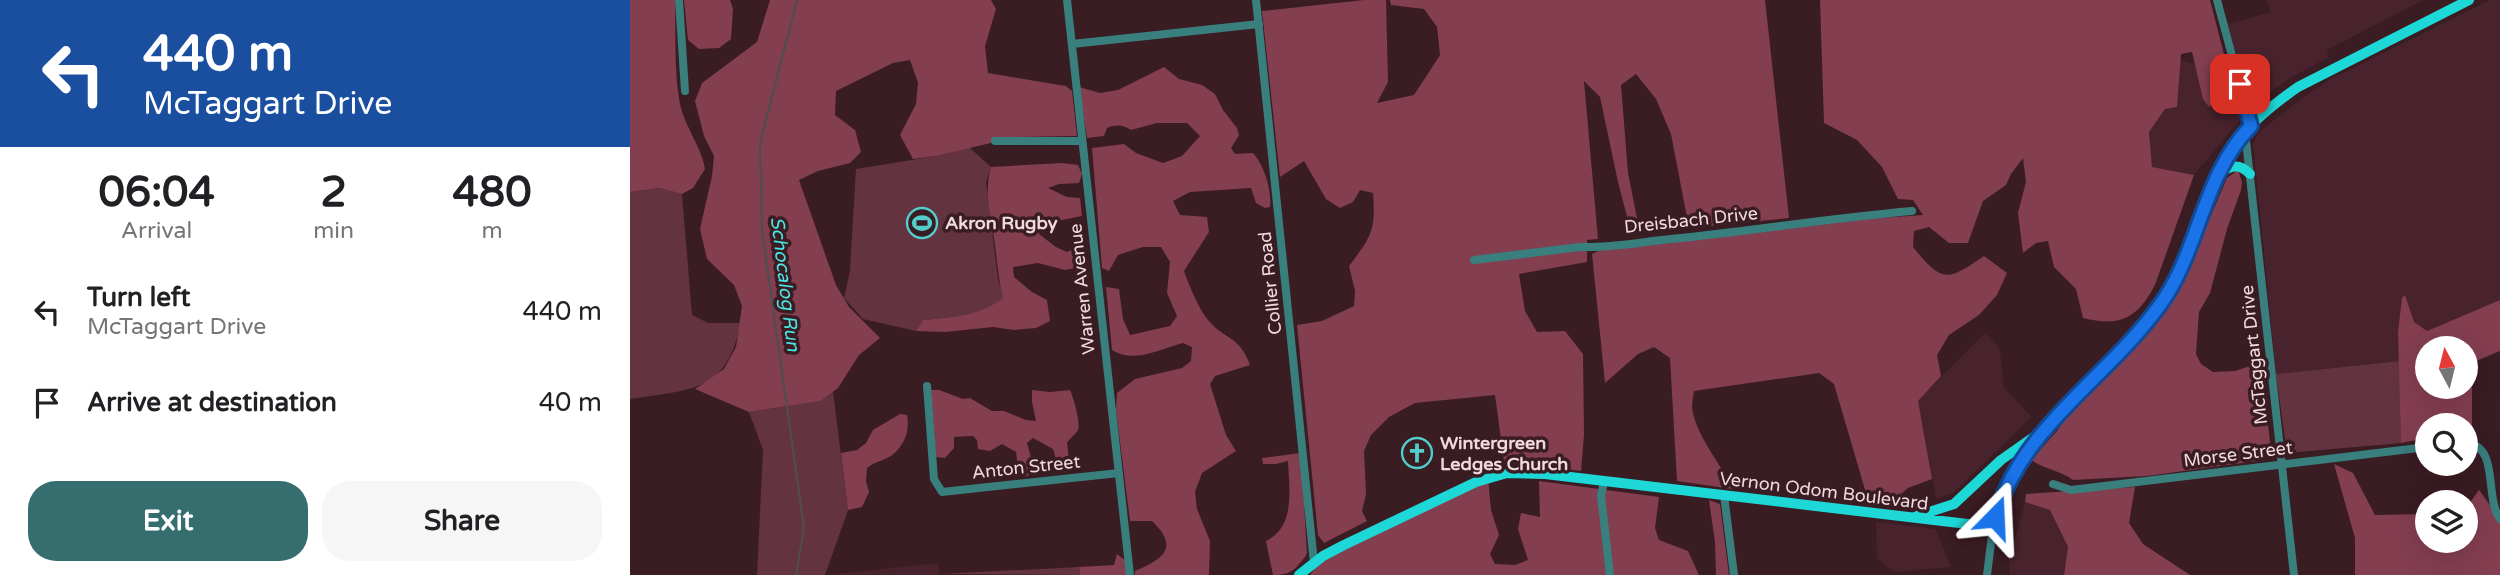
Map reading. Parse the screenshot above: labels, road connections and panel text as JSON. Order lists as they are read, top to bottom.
{
  "streets": {
    "main road": ["Vernon Odom Boulevard"],
    "street": [
      "Dreisbach Drive",
      "Collier Road",
      "Warren Avenue",
      "McTaggart Drive",
      "Morse Street",
      "Anton Street"
    ]
  },
  "crossings": [
    ["Collier Road", "Vernon Odom Boulevard"],
    ["Warren Avenue", "Anton Street"],
    ["McTaggart Drive", "Morse Street"]
  ],
  "water": ["Schocalog Run"],
  "places": {
    "sports": ["Akron Rugby"],
    "church": ["Wintergreen Ledges Church"]
  },
  "north": "top",
  "page": {
    "turn": ["440 m", "McTaggart Drive"],
    "eta": [
      "06:04",
      "Arrival",
      "2",
      "min",
      "480",
      "m"
    ],
    "list": [
      {
        "name": "Turn left",
        "note": "McTaggart Drive",
        "value": "440 m"
      },
      {
        "name": "Arrive at destination",
        "value": "40 m"
      }
    ],
    "buttons": ["Exit", "Share"]
  }
}
